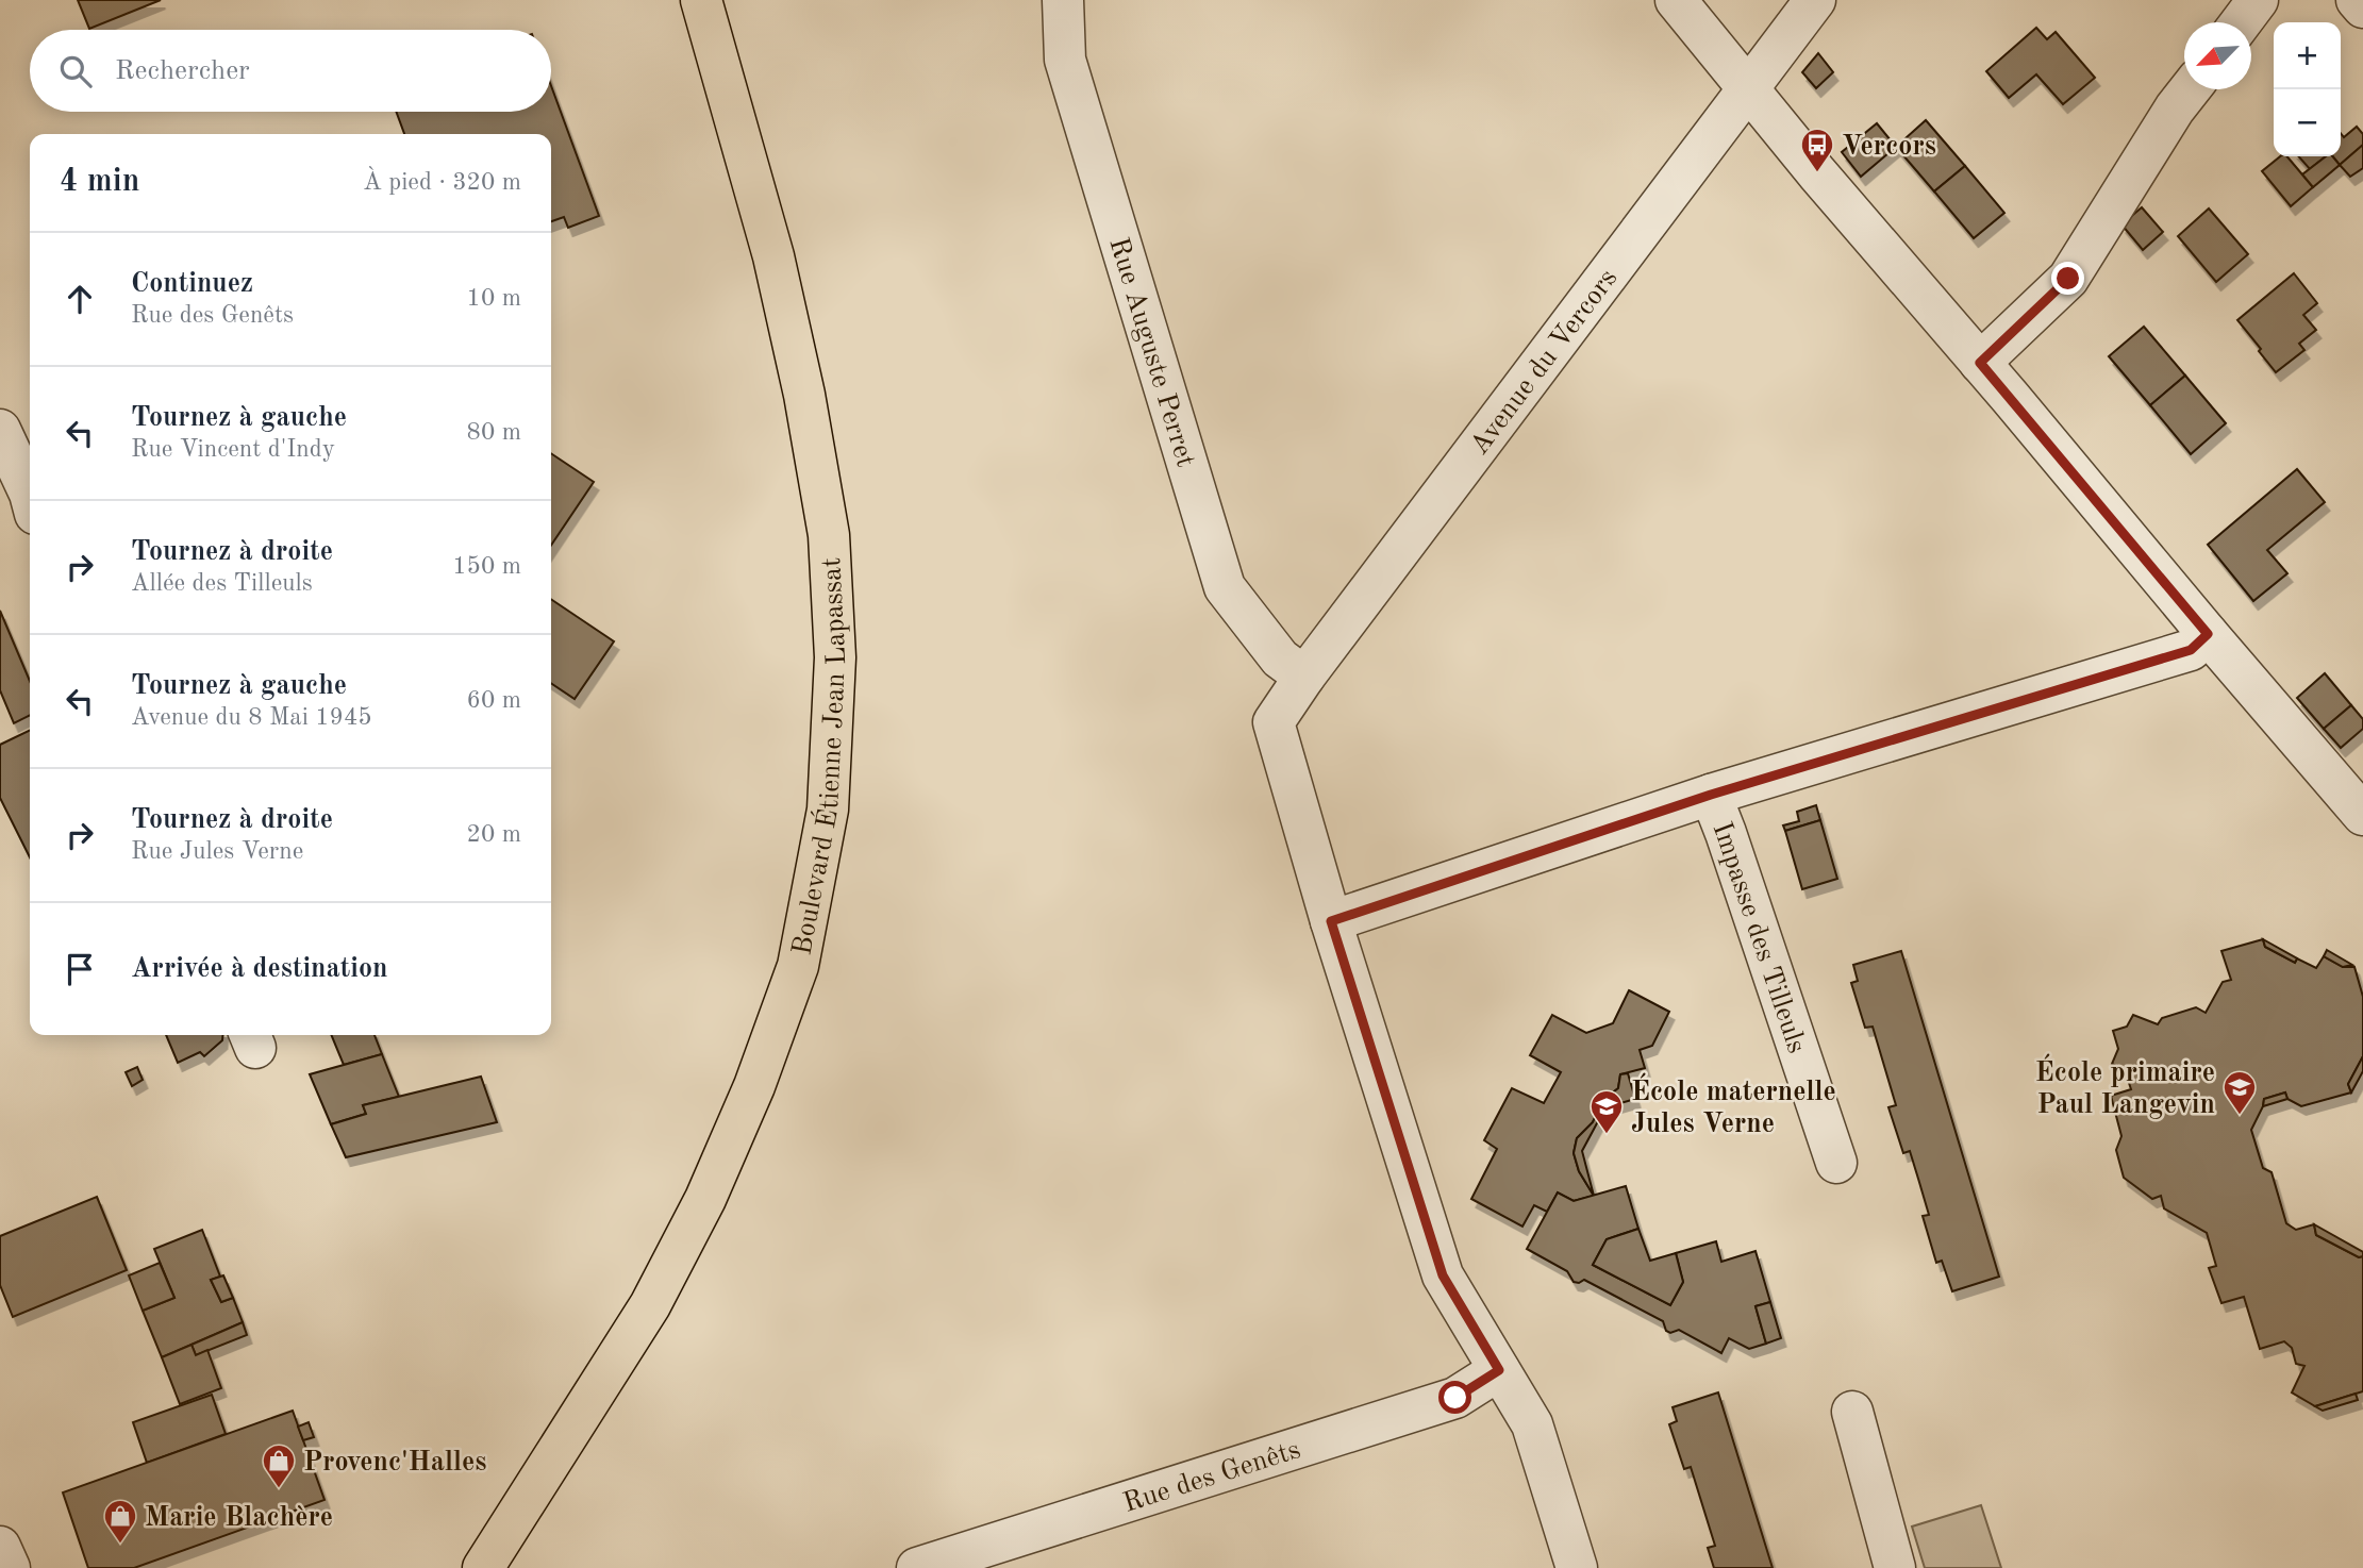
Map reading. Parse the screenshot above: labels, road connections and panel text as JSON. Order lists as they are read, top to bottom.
{
  "streets": {
    "main road": ["Boulevard Étienne Jean Lapassat"],
    "street": [
      "Rue Auguste Perret",
      "Avenue du Vercors",
      "Impasse des Tilleuls",
      "Rue des Genêts"
    ]
  },
  "crossings": [
    ["Rue Auguste Perret", "Avenue du Vercors"]
  ],
  "places": {
    "bus stop": ["Vercors"],
    "school or university": ["École primaire Paul Langevin", "École maternelle Jules Verne"],
    "shop": ["Provenc'Halles", "Marie Blachère"]
  },
  "north": "bottom left",
  "page": {
    "map_buttons": ["+", "−"],
    "search": "Rechercher",
    "heading": ["4 min", "À pied · 320 m"],
    "list": [
      ["Continuez", "Rue des Genêts", "10 m"],
      ["Tournez à gauche", "Rue Vincent d'Indy", "80 m"],
      ["Tournez à droite", "Allée des Tilleuls", "150 m"],
      ["Tournez à gauche", "Avenue du 8 Mai 1945", "60 m"],
      ["Tournez à droite", "Rue Jules Verne", "20 m"],
      "Arrivée à destination"
    ]
  }
}
